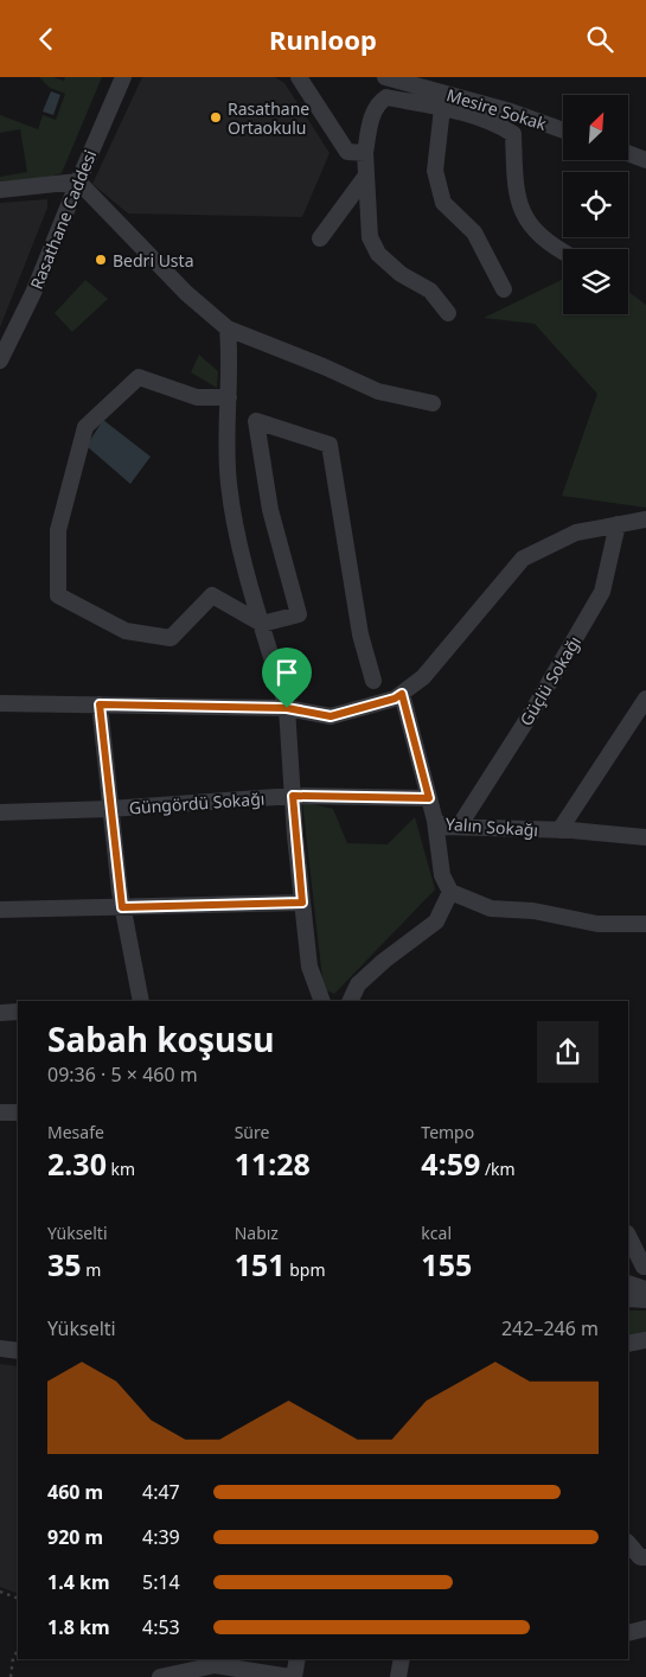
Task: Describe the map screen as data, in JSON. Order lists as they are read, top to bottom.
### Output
{
  "streets": {
    "street": [
      "Mesire Sokak",
      "Rasathane Caddesi",
      "Güçlü Sokağı",
      "Güngördü Sokağı",
      "Yalın Sokağı"
    ]
  },
  "crossings": [
    ["Güçlü Sokağı", "Yalın Sokağı"],
    ["Güngördü Sokağı", "Yalın Sokağı"]
  ],
  "places": ["Rasathane Ortaokulu", "Bedri Usta"],
  "north": "top right",
  "page": {
    "header": "Runloop",
    "heading": ["Sabah koşusu", "09:36 · 5 × 460 m"],
    "stats": [
      ["Mesafe", "2.30 km"],
      ["Süre", "11:28"],
      ["Tempo", "4:59 /km"],
      ["Yükselti", "35 m"],
      ["Nabız", "151 bpm"],
      ["kcal", "155"]
    ],
    "chart": ["Yükselti", "242–246 m"],
    "list": [
      {
        "name": "460 m",
        "note": "4:47"
      },
      {
        "name": "920 m",
        "note": "4:39"
      },
      {
        "name": "1.4 km",
        "note": "5:14"
      },
      {
        "name": "1.8 km",
        "note": "4:53"
      }
    ]
  }
}
